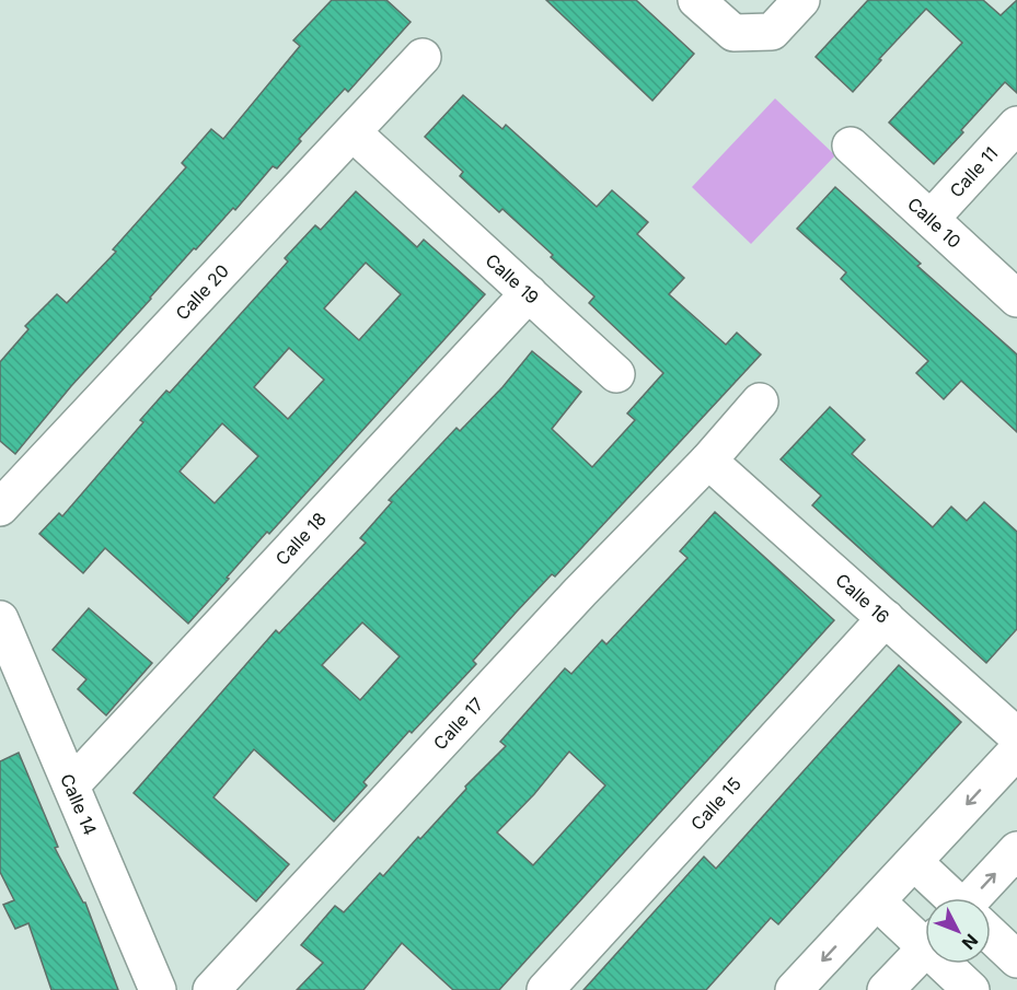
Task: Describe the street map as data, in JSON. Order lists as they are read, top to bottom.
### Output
{
  "streets": {
    "street": [
      "Calle 11",
      "Calle 10",
      "Calle 19",
      "Calle 20",
      "Calle 18",
      "Calle 16",
      "Calle 17",
      "Calle 15",
      "Calle 14"
    ]
  },
  "crossings": [
    ["Calle 11", "Calle 10"],
    ["Calle 19", "Calle 20"],
    ["Calle 19", "Calle 18"],
    ["Calle 18", "Calle 14"],
    ["Calle 16", "Calle 17"],
    ["Calle 16", "Calle 15"]
  ],
  "north": "bottom right"
}
